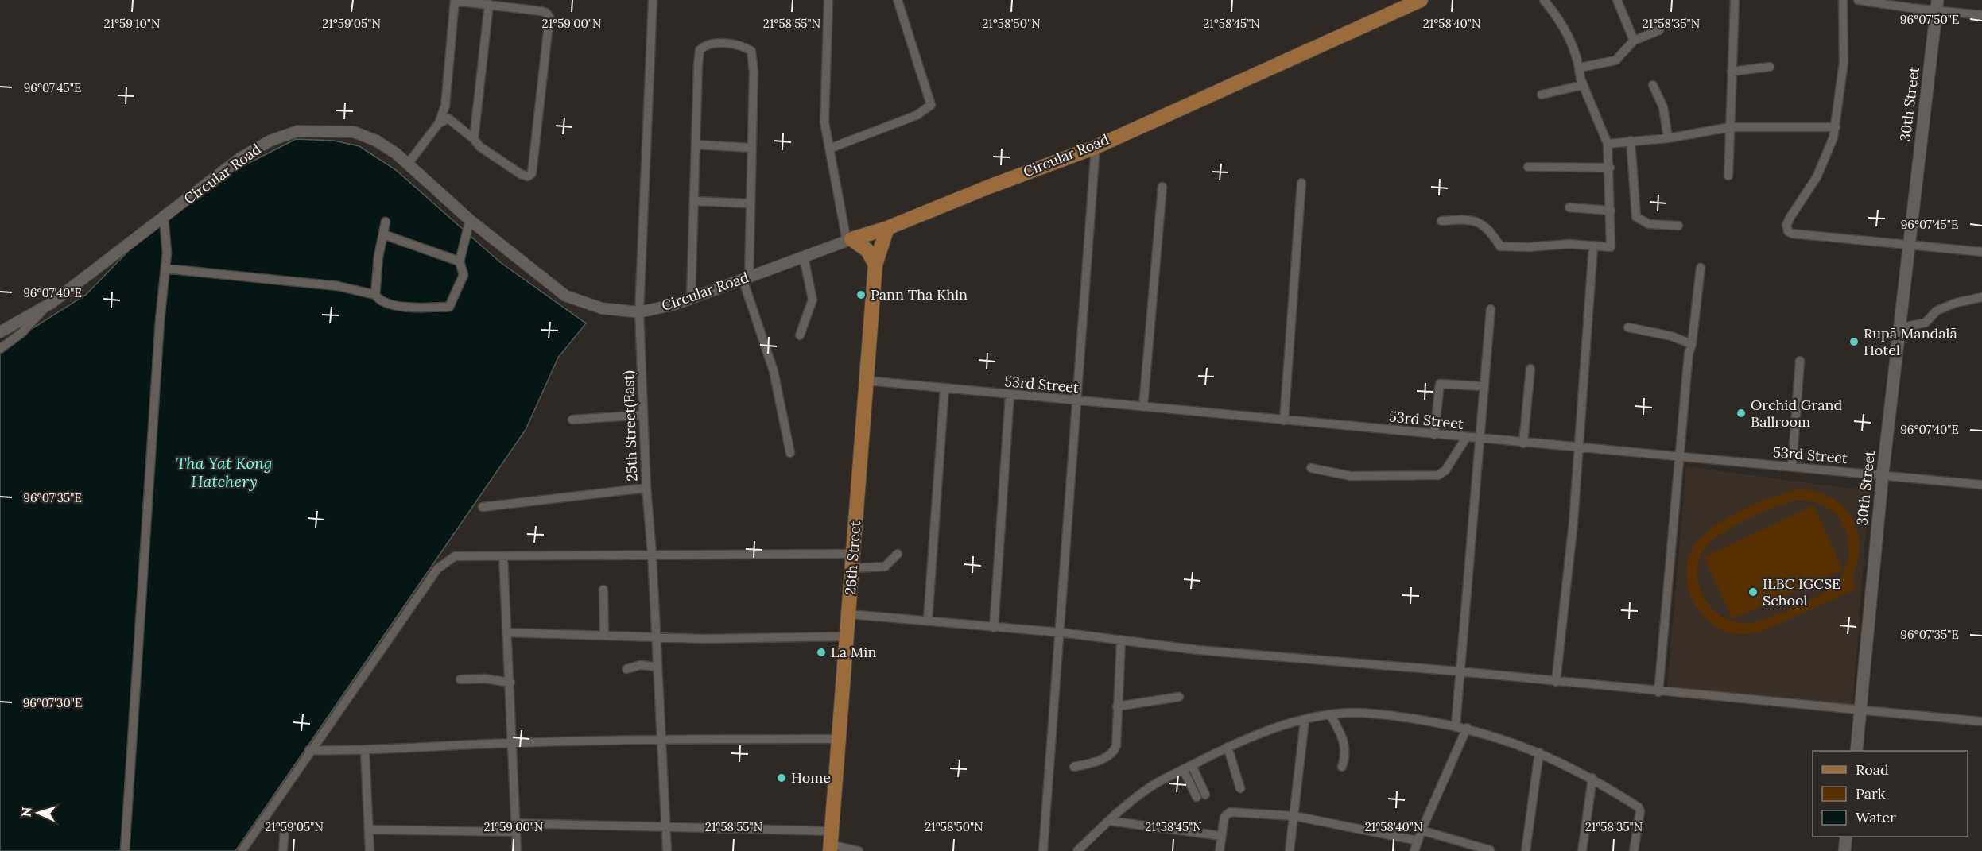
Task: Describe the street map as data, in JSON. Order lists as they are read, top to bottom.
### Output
{
  "streets": {
    "main road": ["30th Street", "Circular Road", "26th Street"],
    "street": ["53rd Street", "25th Street(East)"]
  },
  "crossings": [
    ["30th Street", "53rd Street"],
    ["Circular Road", "25th Street(East)"],
    ["Circular Road", "26th Street"],
    ["53rd Street", "26th Street"]
  ],
  "water": ["Tha Yat Kong Hatchery"],
  "places": [
    "Pann Tha Khin",
    "Rupā Mandalā Hotel",
    "Orchid Grand Ballroom",
    "ILBC IGCSE School",
    "La Min",
    "Home"
  ],
  "legend": ["Road", "Park", "Water"],
  "north": "left",
  "coordinates": [
    "96°07'50\"E",
    "21°59'10\"N",
    "21°59'05\"N",
    "21°59'00\"N",
    "21°58'55\"N",
    "21°58'50\"N",
    "21°58'45\"N",
    "21°58'40\"N",
    "21°58'35\"N",
    "96°07'45\"E",
    "96°07'40\"E",
    "96°07'35\"E",
    "96°07'30\"E"
  ]
}
